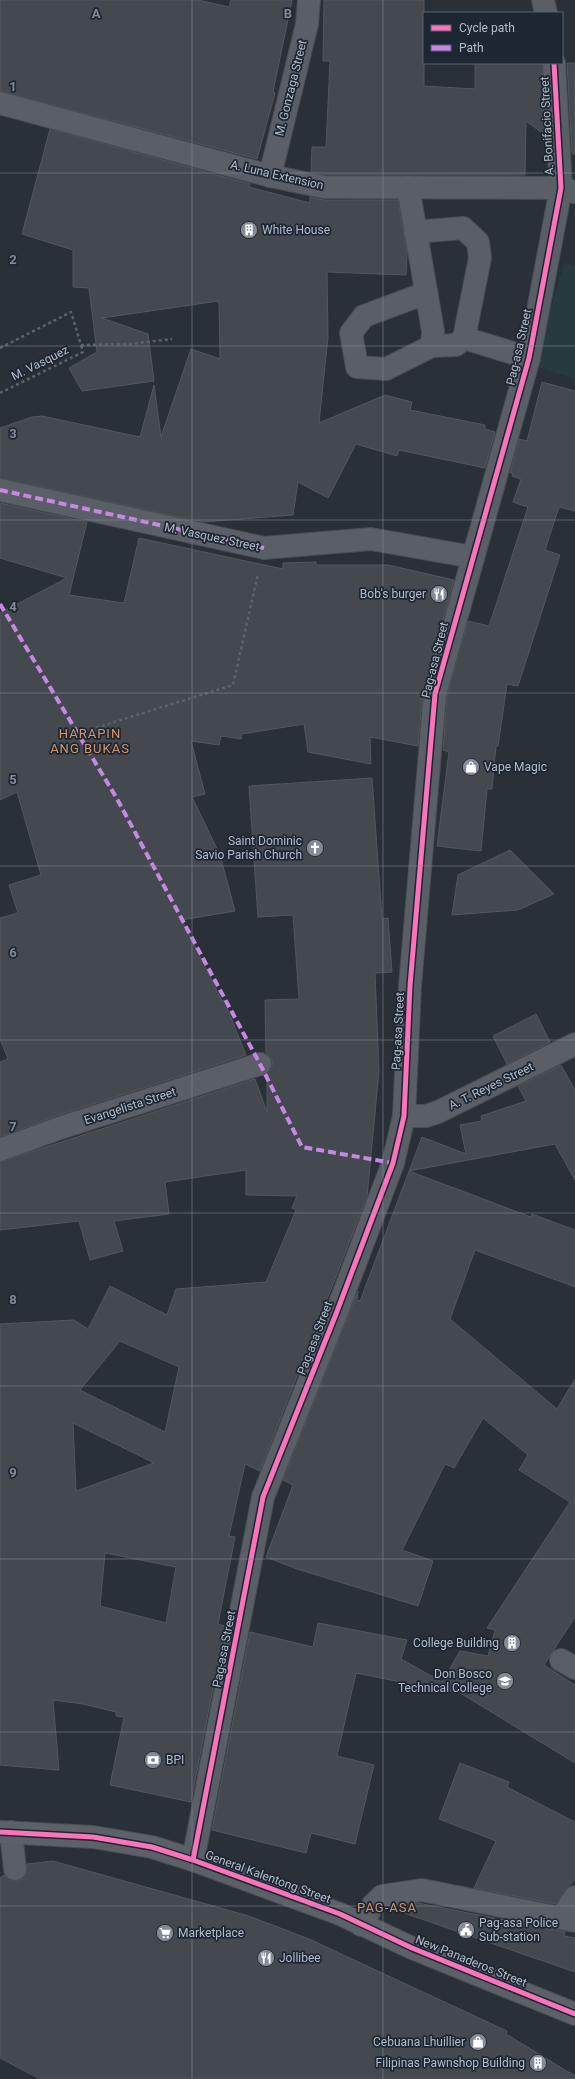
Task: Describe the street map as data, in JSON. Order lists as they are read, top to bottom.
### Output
{
  "streets": {
    "main road": ["General Kalentong Street", "New Panaderos Street"],
    "street": [
      "M. Gonzaga Street",
      "A. Bonifacio Street",
      "A. Luna Extension",
      "Pag-asa Street",
      "M. Vasquez Street",
      "A. T. Reyes Street",
      "Evangelista Street"
    ],
    "path": ["M. Vasquez"]
  },
  "crossings": [
    ["M. Gonzaga Street", "A. Luna Extension"],
    ["A. Bonifacio Street", "A. Luna Extension"],
    ["A. Bonifacio Street", "Pag-asa Street"],
    ["A. Luna Extension", "Pag-asa Street"],
    ["Pag-asa Street", "M. Vasquez Street"],
    ["Pag-asa Street", "A. T. Reyes Street"],
    ["Pag-asa Street", "General Kalentong Street"],
    ["General Kalentong Street", "New Panaderos Street"]
  ],
  "districts": ["HARAPIN ANG BUKAS", "PAG-ASA"],
  "places": {
    "building": ["White House", "College Building", "Filipinas Pawnshop Building"],
    "restaurant": ["Bob's burger", "Jollibee"],
    "shop": ["Vape Magic", "Cebuana Lhuillier"],
    "church": ["Saint Dominic Savio Parish Church"],
    "school or university": ["Don Bosco Technical College"],
    "bank": ["BPI"],
    "public building": ["Pag-asa Police Sub-station"],
    "supermarket": ["Marketplace"]
  },
  "legend": ["Cycle path", "Path"],
  "grid": {
    "columns": ["A", "B"],
    "rows": [
      "1",
      "2",
      "3",
      "4",
      "5",
      "6",
      "7",
      "8",
      "9"
    ]
  }
}
